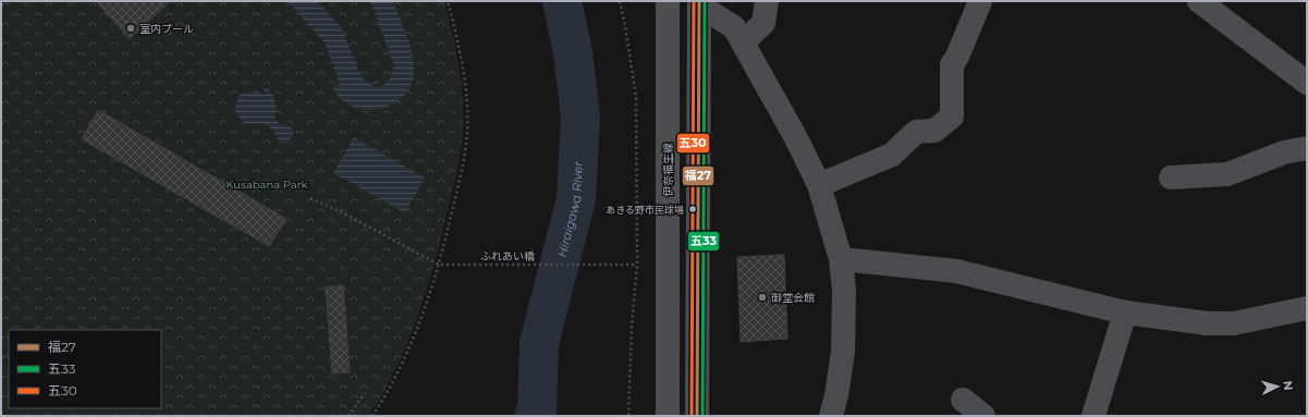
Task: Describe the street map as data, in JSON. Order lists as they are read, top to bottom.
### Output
{
  "streets": {
    "main road": ["伊奈福生線"],
    "path": ["ふれあい橋"]
  },
  "water": ["Hiraigawa River"],
  "parks": ["Kusabana Park"],
  "places": ["室内プール", "あきる野市民球場", "御堂会館"],
  "lines": ["transit line 福27", "transit line 五33", "transit line 五30"],
  "legend": ["福27", "五33", "五30"],
  "north": "right"
}
